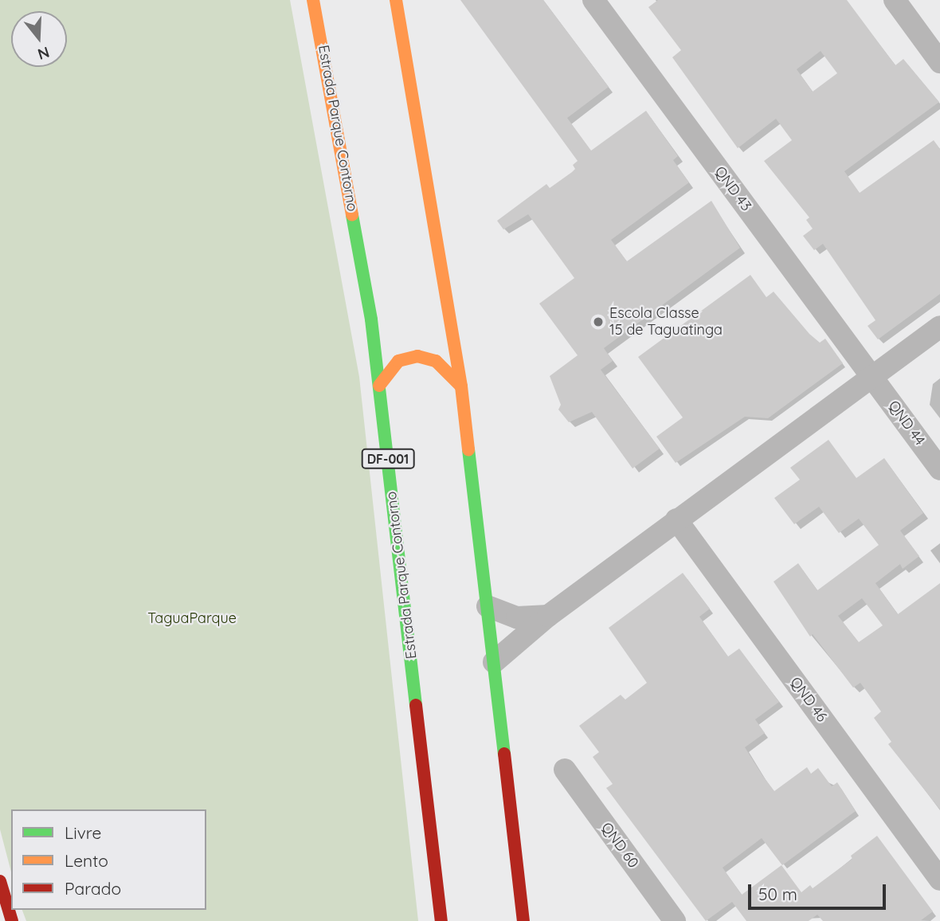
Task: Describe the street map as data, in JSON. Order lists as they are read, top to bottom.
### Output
{
  "streets": {
    "main road": ["Estrada Parque Contorno", "DF-001"],
    "street": [
      "QND 43",
      "QND 44",
      "QND 46",
      "QND 60"
    ]
  },
  "crossings": [
    ["QND 43", "QND 44"]
  ],
  "parks": ["TaguaParque"],
  "places": ["Escola Classe 15 de Taguatinga"],
  "legend": ["Livre", "Lento", "Parado"],
  "scale_bar": "50 m",
  "north": "bottom"
}
